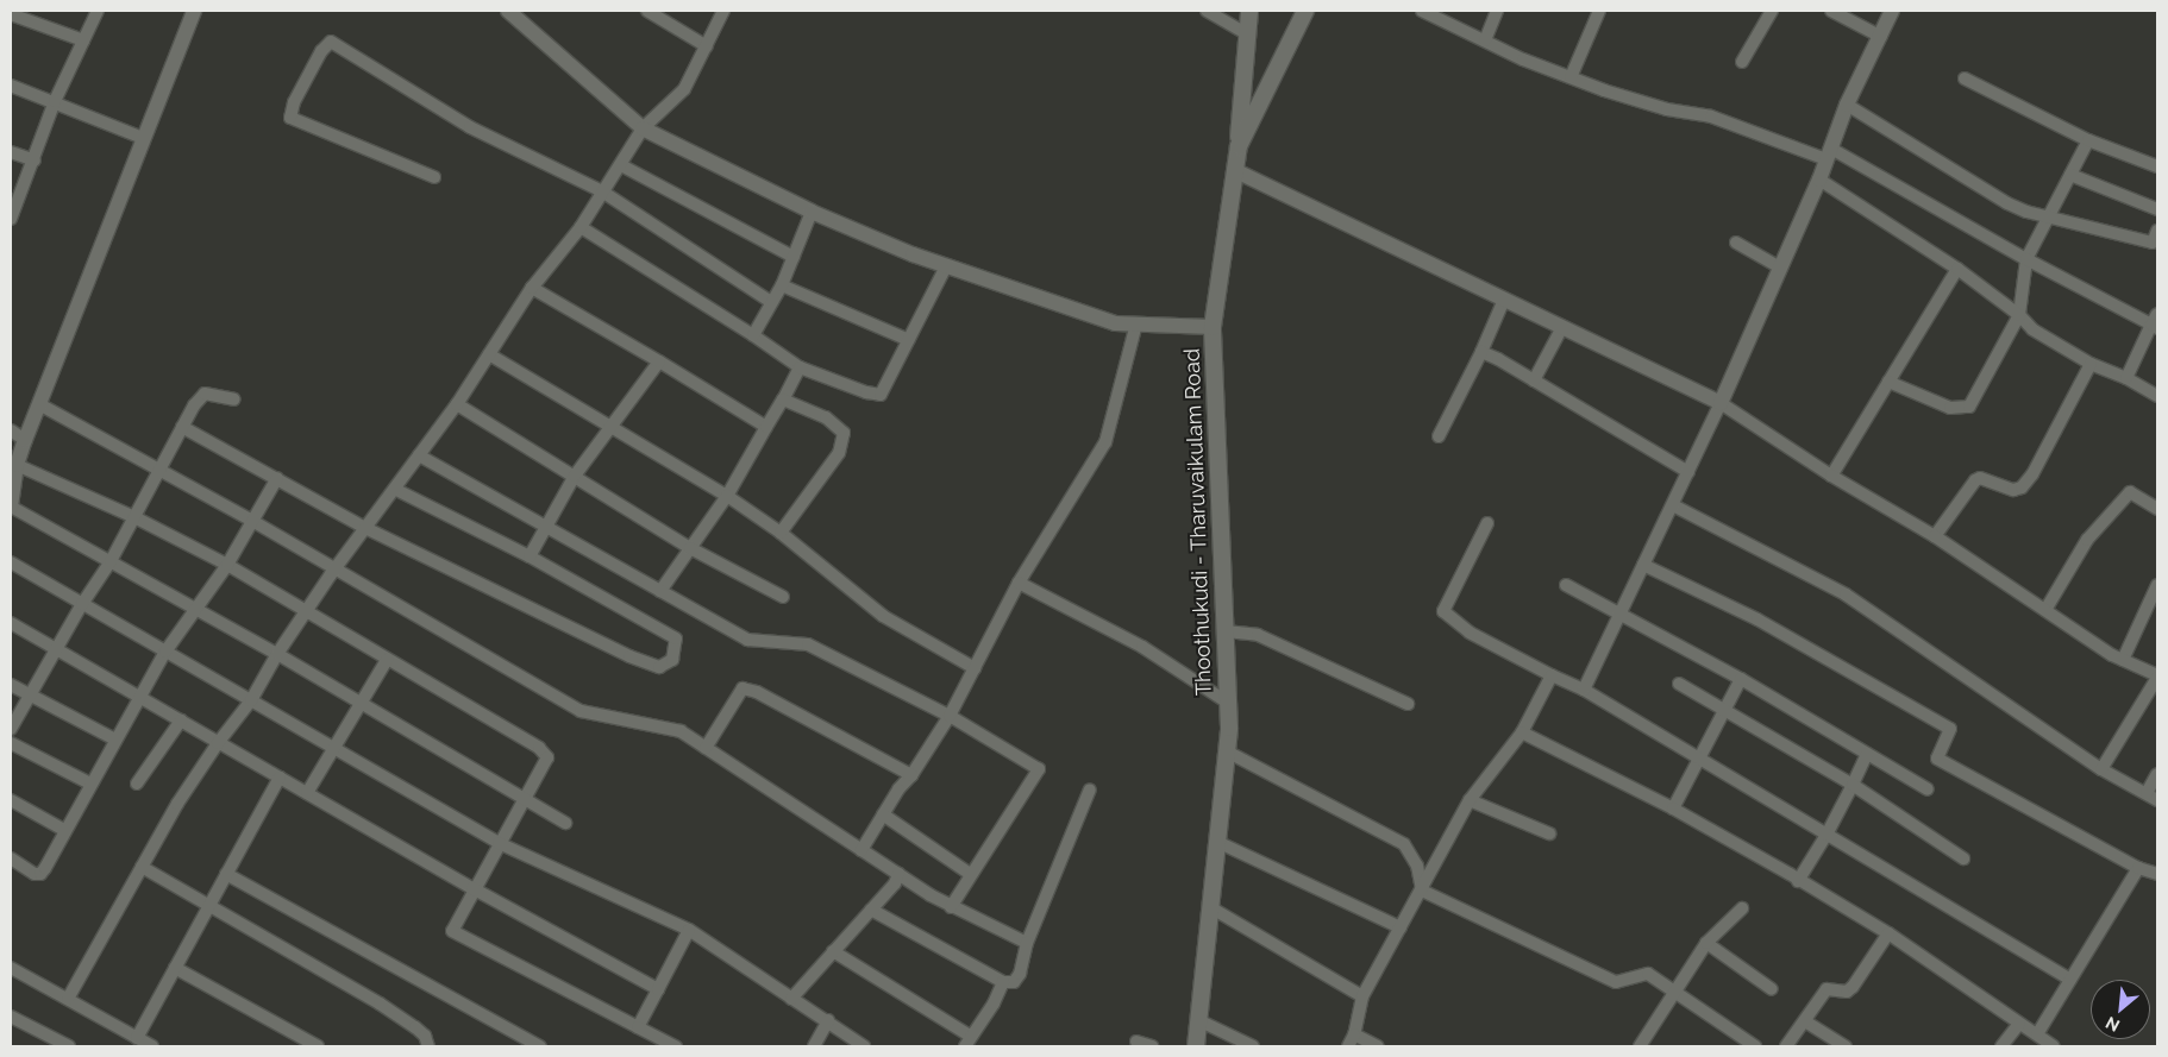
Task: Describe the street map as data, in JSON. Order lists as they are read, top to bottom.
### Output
{
  "streets": {
    "main road": ["Thoothukudi - Tharuvaikulam Road"]
  },
  "north": "bottom left"
}
